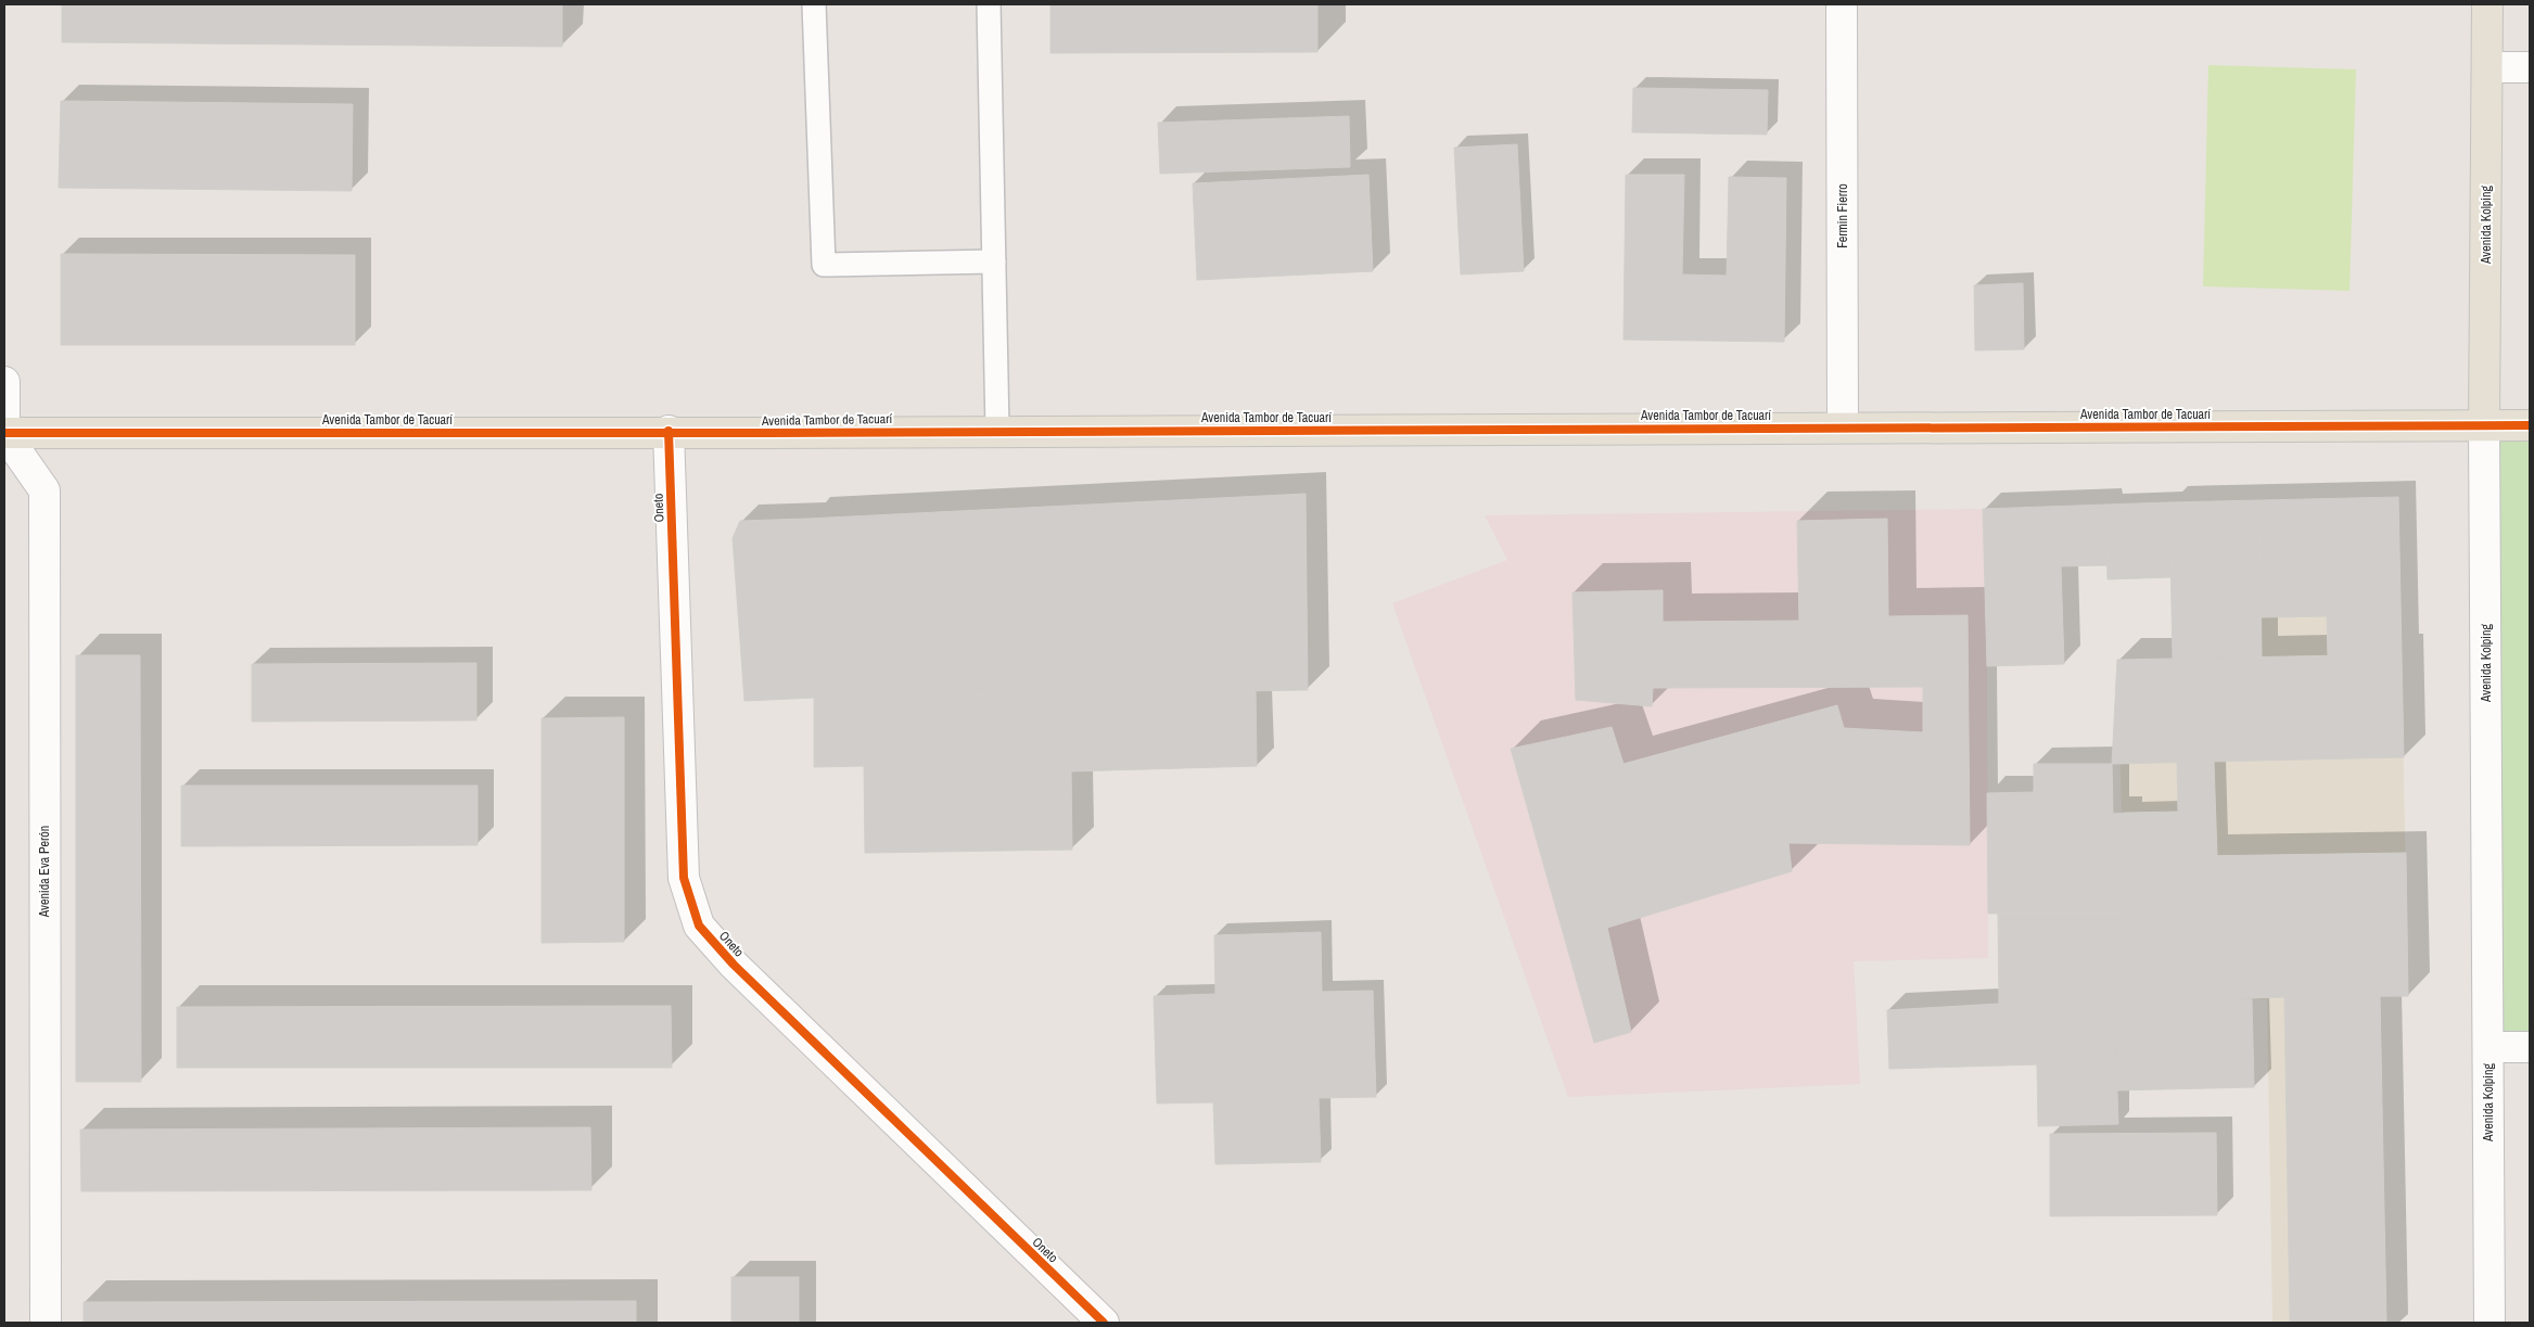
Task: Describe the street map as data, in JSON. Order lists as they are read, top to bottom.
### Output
{
  "streets": {
    "main road": [
      "Fermin Fierro",
      "Avenida Kolping",
      "Avenida Tambor de Tacuarí",
      "Oneto",
      "Avenida Eva Perón"
    ]
  },
  "crossings": [
    ["Fermin Fierro", "Avenida Tambor de Tacuarí"],
    ["Avenida Kolping", "Avenida Tambor de Tacuarí"],
    ["Avenida Tambor de Tacuarí", "Oneto"],
    ["Avenida Tambor de Tacuarí", "Avenida Eva Perón"]
  ]
}
